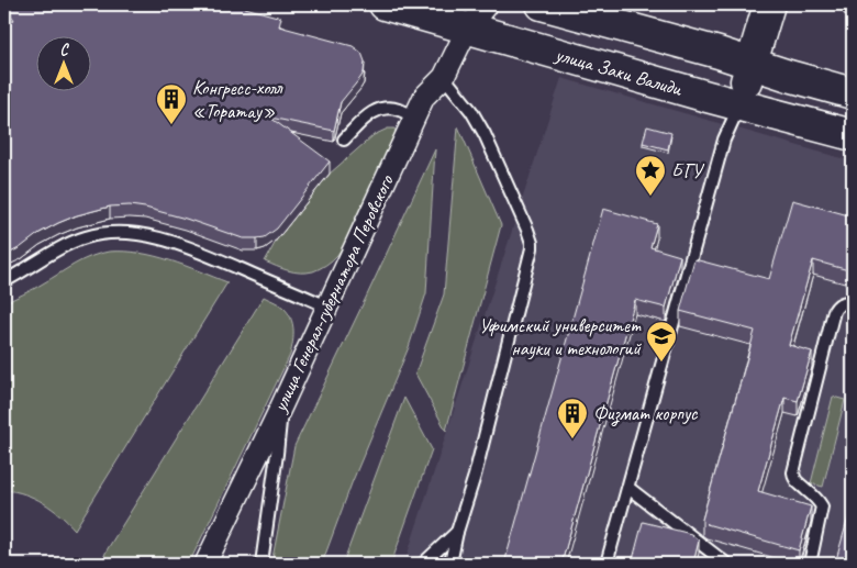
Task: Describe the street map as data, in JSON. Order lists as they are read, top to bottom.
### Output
{
  "streets": {
    "main road": ["улица Заки Валиди"],
    "street": ["улица Генерал-губернатора Перовского"]
  },
  "crossings": [
    ["улица Заки Валиди", "улица Генерал-губернатора Перовского"]
  ],
  "places": {
    "building": ["Конгресс-холл «Торатау»", "Физмат корпус"],
    "place": ["БГУ"],
    "school or university": ["Уфимский университет науки и технологий"]
  },
  "north": "top"
}
